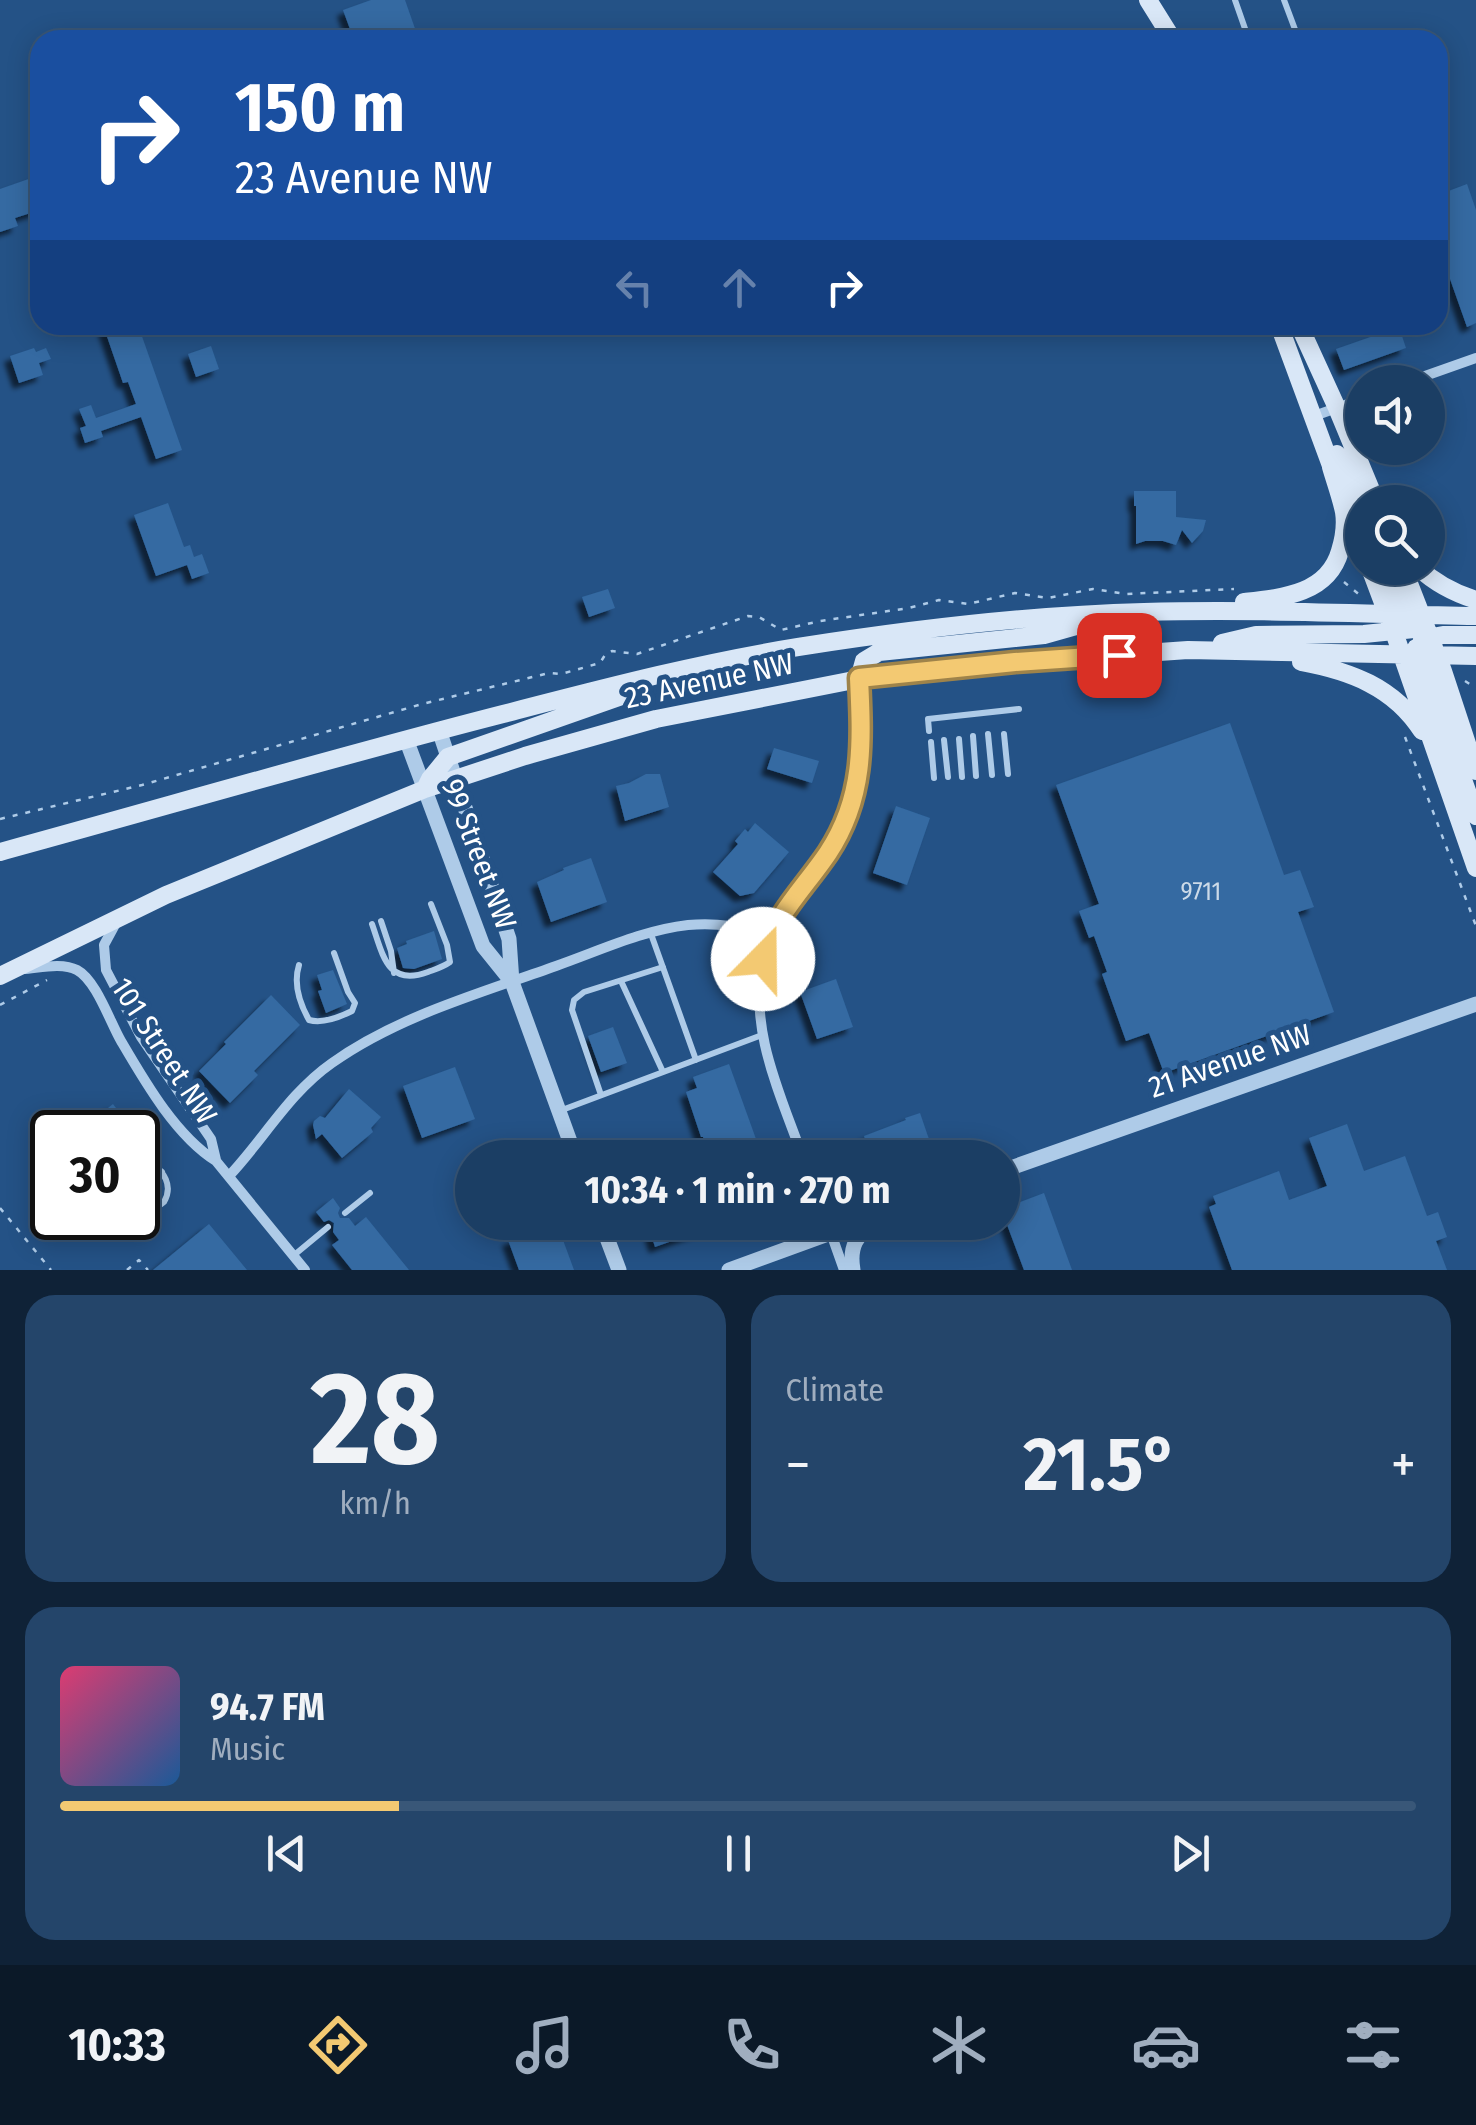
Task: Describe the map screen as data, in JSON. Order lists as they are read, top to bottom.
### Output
{
  "streets": {
    "main road": ["23 Avenue NW"],
    "street": ["99 Street NW", "101 Street NW", "21 Avenue NW"]
  },
  "crossings": [
    ["23 Avenue NW", "99 Street NW"],
    ["23 Avenue NW", "101 Street NW"]
  ],
  "house_numbers": ["9711"],
  "page": {
    "turn": ["150 m", "23 Avenue NW"],
    "limit": "30",
    "trip": "10:34 · 1 min · 270 m",
    "tile": [
      ["28", "km/h"],
      "Climate"
    ],
    "heat": ["−", "21.5°", "+"],
    "song": ["94.7 FM", "Music"],
    "tabs": "10:33"
  }
}
